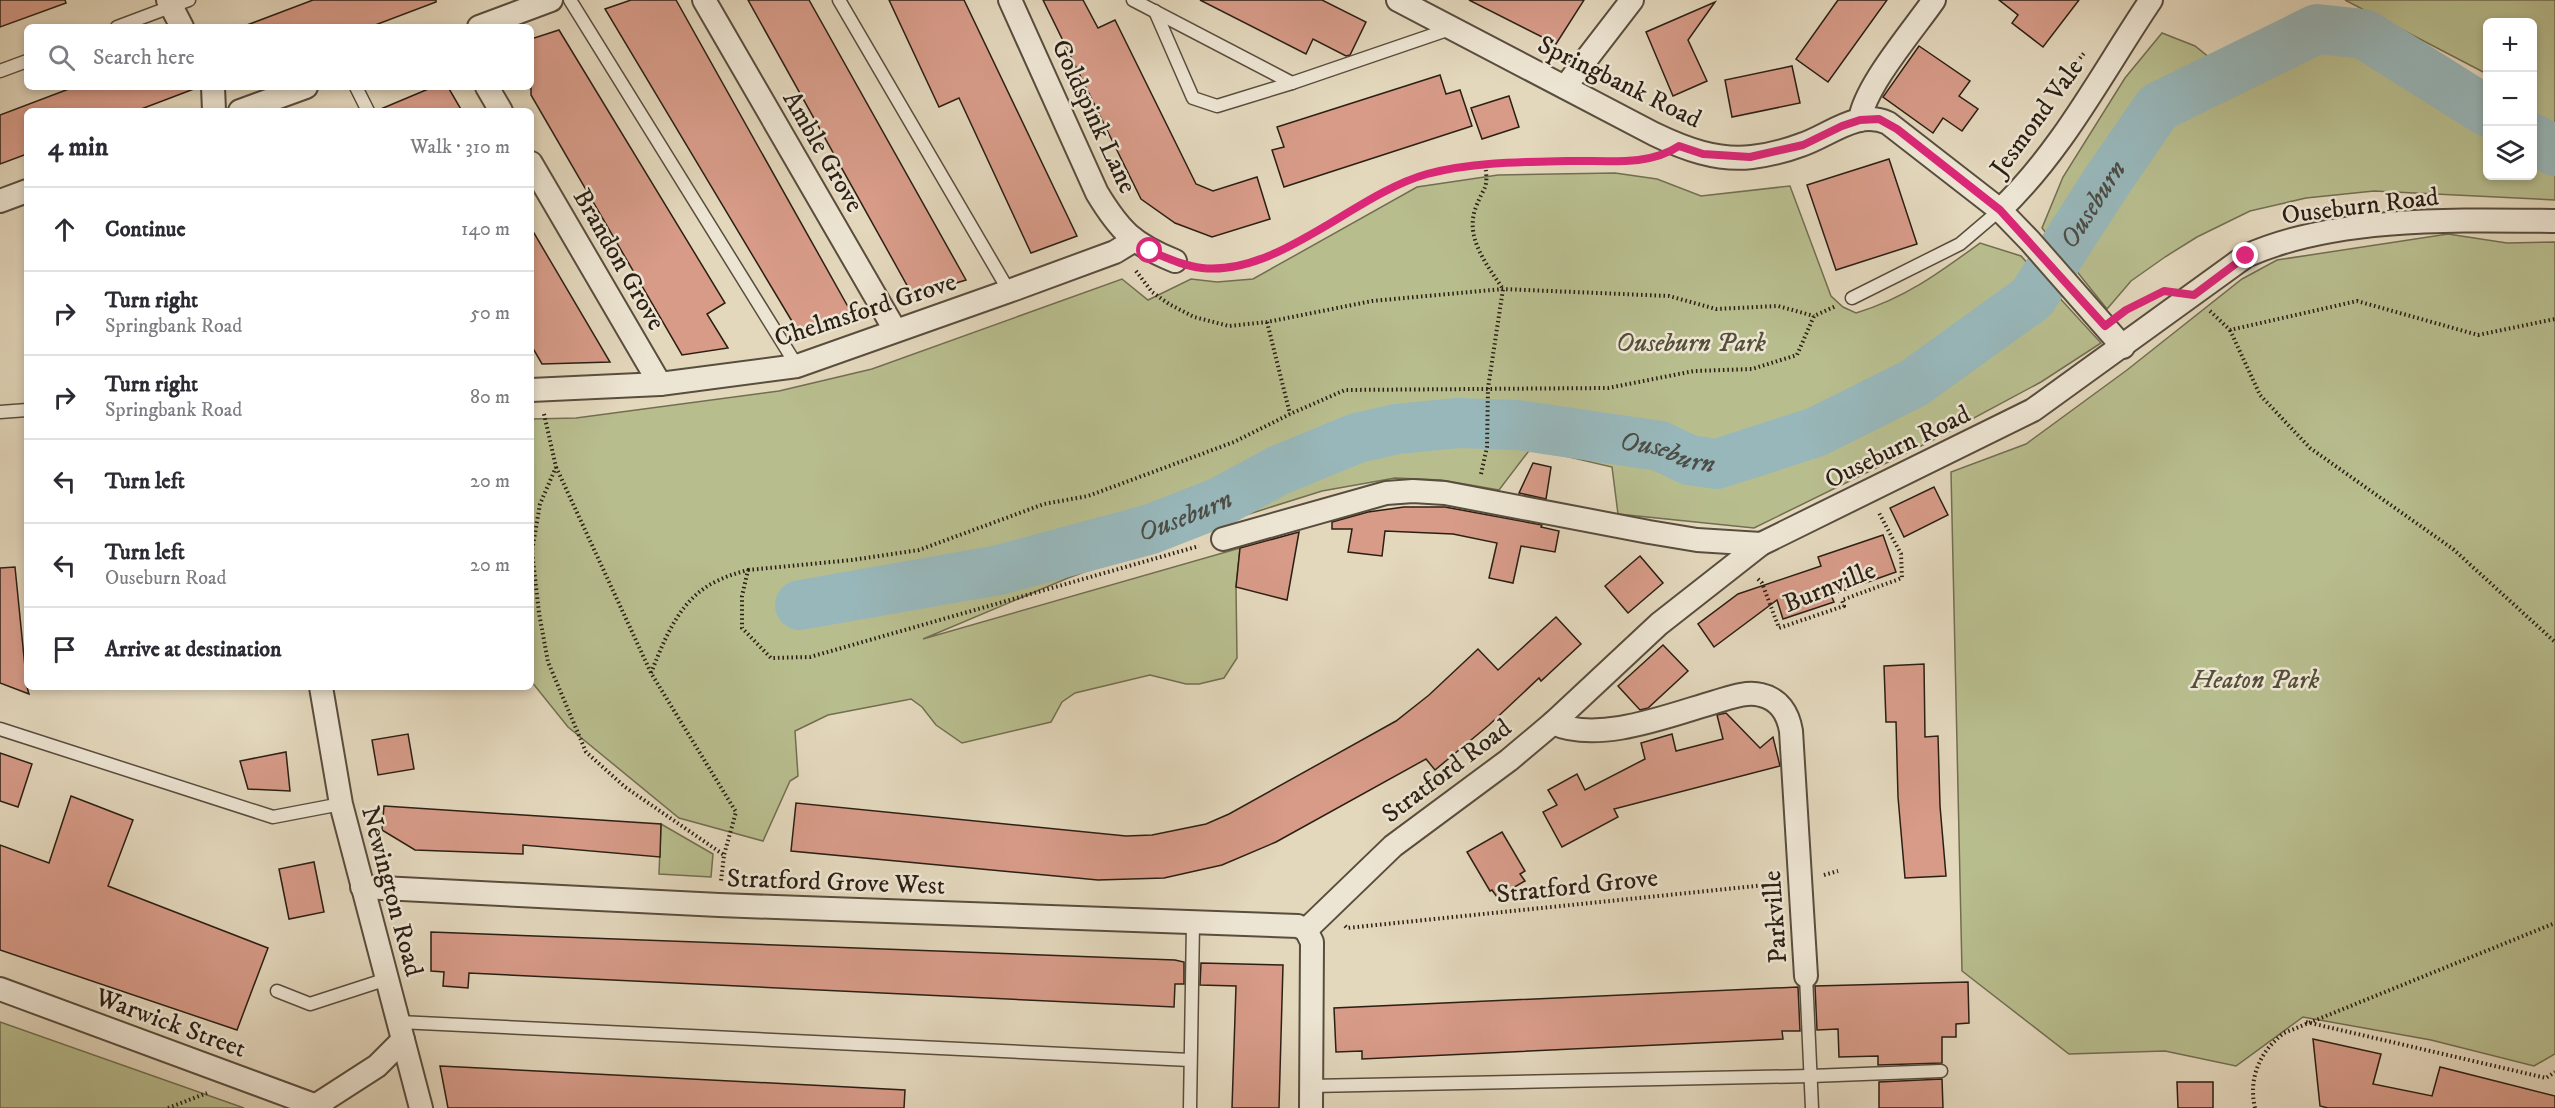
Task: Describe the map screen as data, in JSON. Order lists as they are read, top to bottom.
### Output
{
  "streets": {
    "street": [
      "Springbank Road",
      "Goldspink Lane",
      "Jesmond Vale",
      "Amble Grove",
      "Ouseburn Road",
      "Brandon Grove",
      "Chelmsford Grove",
      "Stratford Road",
      "Stratford Grove West",
      "Newington Road",
      "Parkville",
      "Warwick Street"
    ],
    "path": ["Burnville", "Stratford Grove"]
  },
  "crossings": [
    ["Springbank Road", "Jesmond Vale"],
    ["Springbank Road", "Ouseburn Road"],
    ["Goldspink Lane", "Chelmsford Grove"],
    ["Amble Grove", "Chelmsford Grove"],
    ["Ouseburn Road", "Stratford Road"],
    ["Brandon Grove", "Chelmsford Grove"],
    ["Burnville", "Stratford Road"],
    ["Stratford Road", "Stratford Grove West"],
    ["Stratford Road", "Stratford Grove"],
    ["Stratford Road", "Parkville"],
    ["Stratford Grove West", "Newington Road"],
    ["Stratford Grove", "Parkville"]
  ],
  "water": ["Ouseburn"],
  "parks": ["Ouseburn Park", "Heaton Park"],
  "page": {
    "map_buttons": ["+", "−"],
    "search": "Search here",
    "heading": ["4 min", "Walk · 310 m"],
    "list": [
      ["Continue", "140 m"],
      ["Turn right", "Springbank Road", "50 m"],
      ["Turn right", "Springbank Road", "80 m"],
      ["Turn left", "20 m"],
      ["Turn left", "Ouseburn Road", "20 m"],
      "Arrive at destination"
    ]
  }
}
